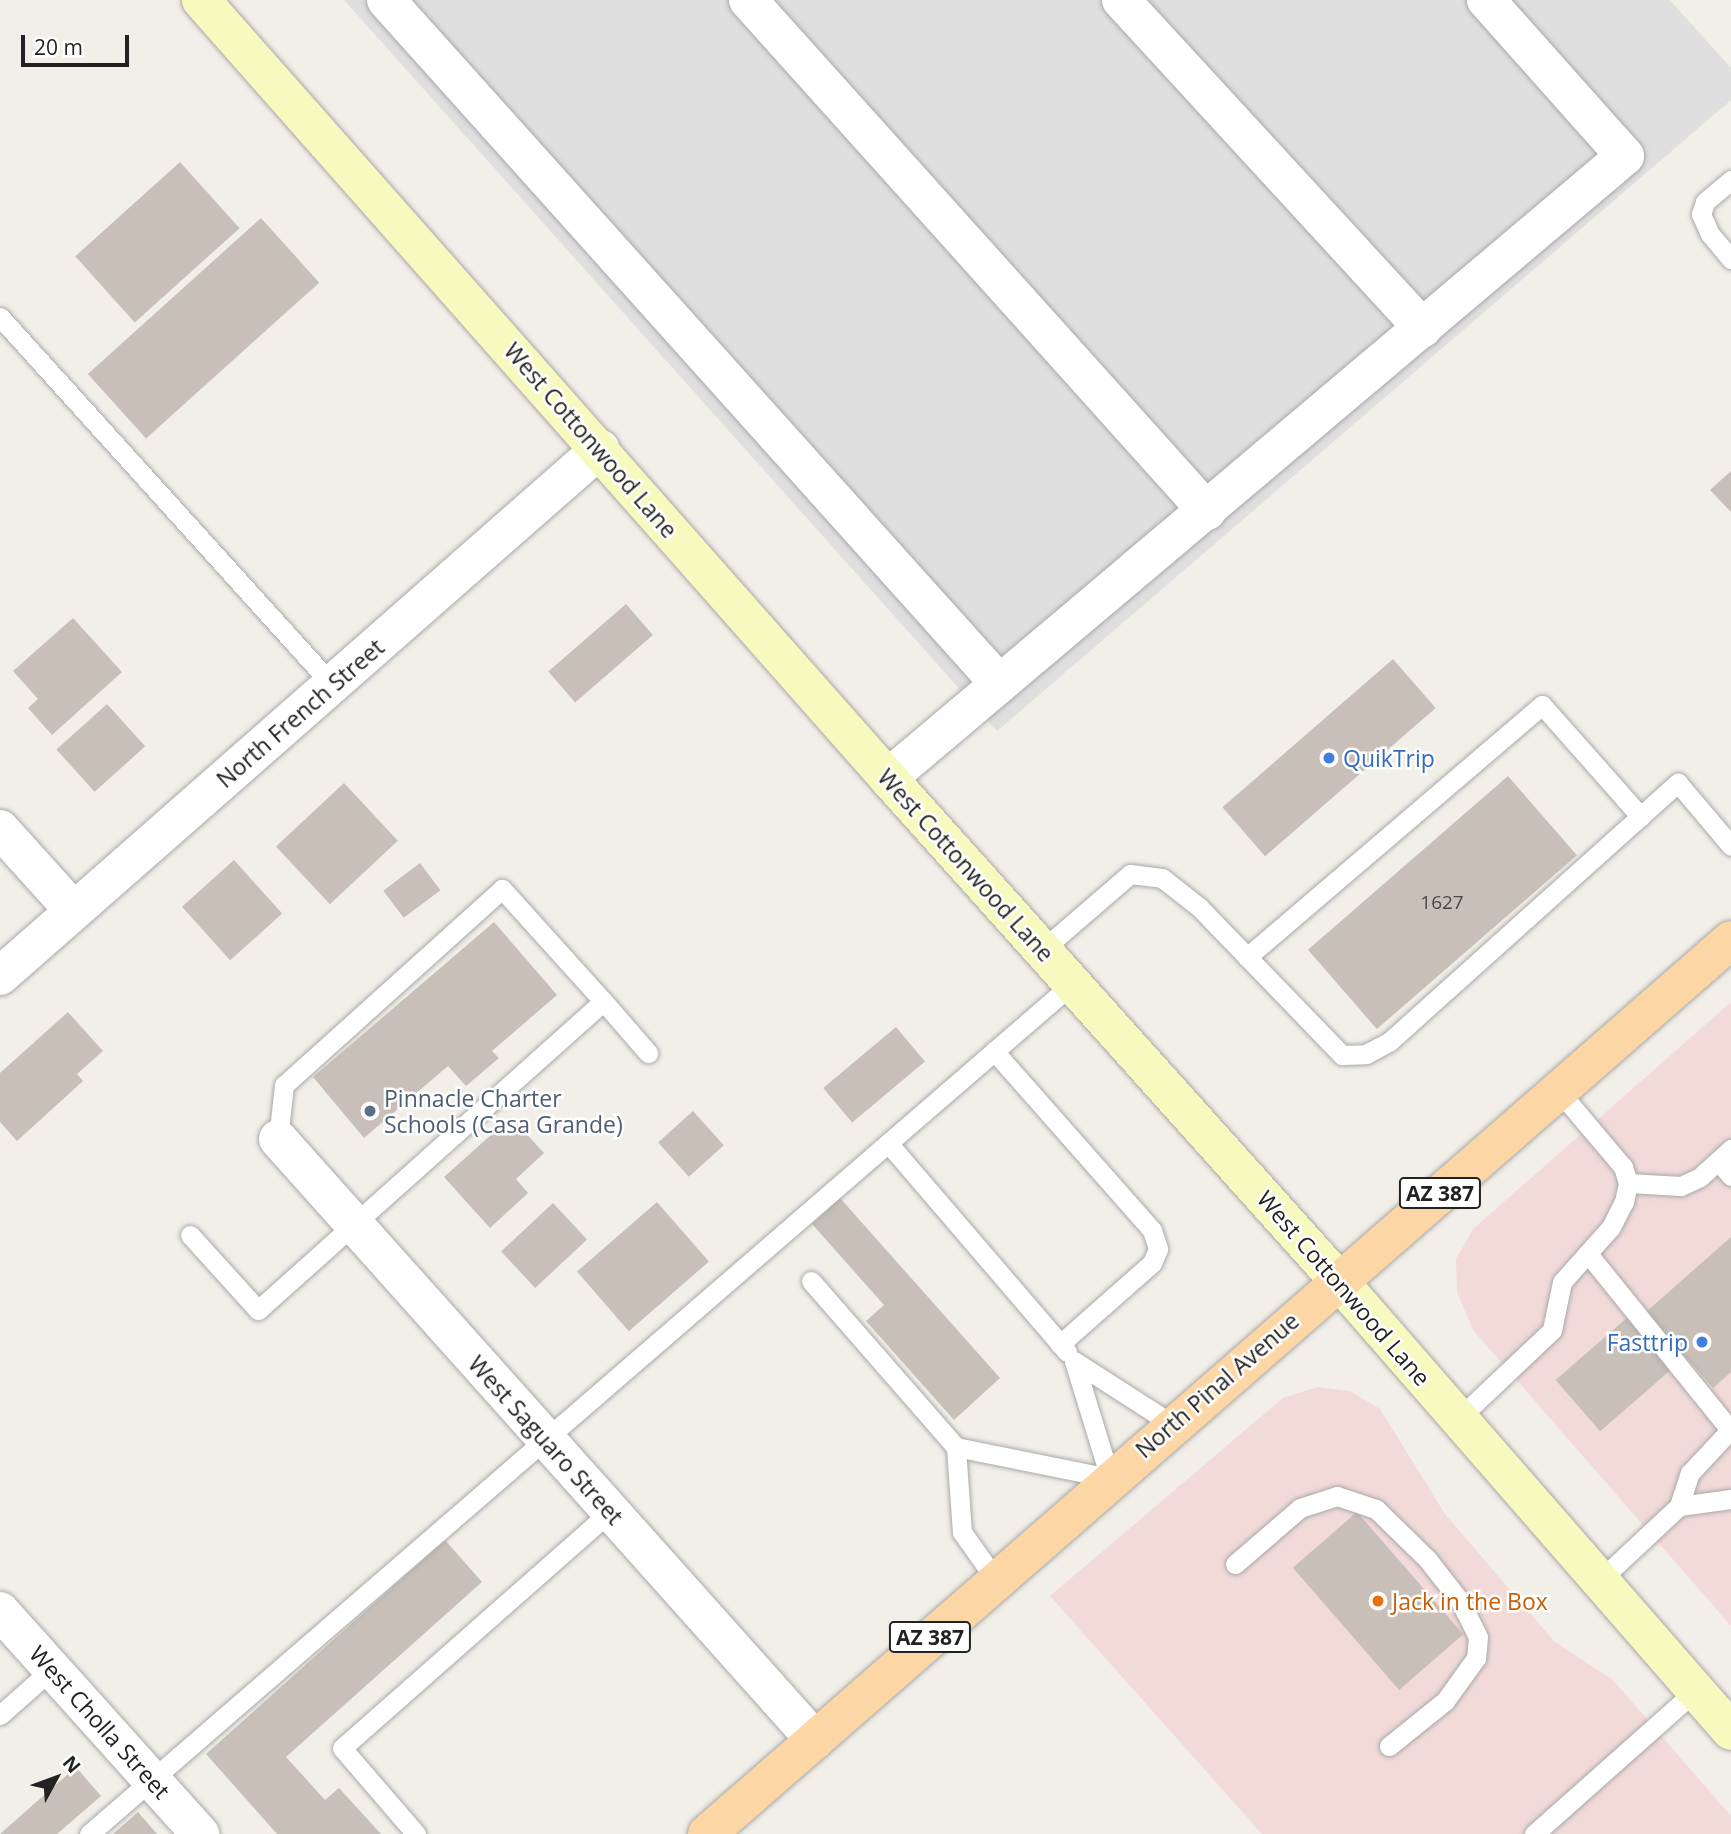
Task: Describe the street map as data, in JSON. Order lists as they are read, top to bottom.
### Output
{
  "streets": {
    "main road": ["West Cottonwood Lane", "AZ 387", "North Pinal Avenue"],
    "street": ["North French Street", "West Saguaro Street", "West Cholla Street"]
  },
  "crossings": [
    ["West Cottonwood Lane", "North French Street"],
    ["West Cottonwood Lane", "North Pinal Avenue"],
    ["North Pinal Avenue", "West Saguaro Street"]
  ],
  "places": [
    "QuikTrip",
    "Pinnacle Charter Schools (Casa Grande)",
    "Fasttrip",
    "Jack in the Box"
  ],
  "house_numbers": ["1627"],
  "scale_bar": "20 m",
  "north": "top right"
}
